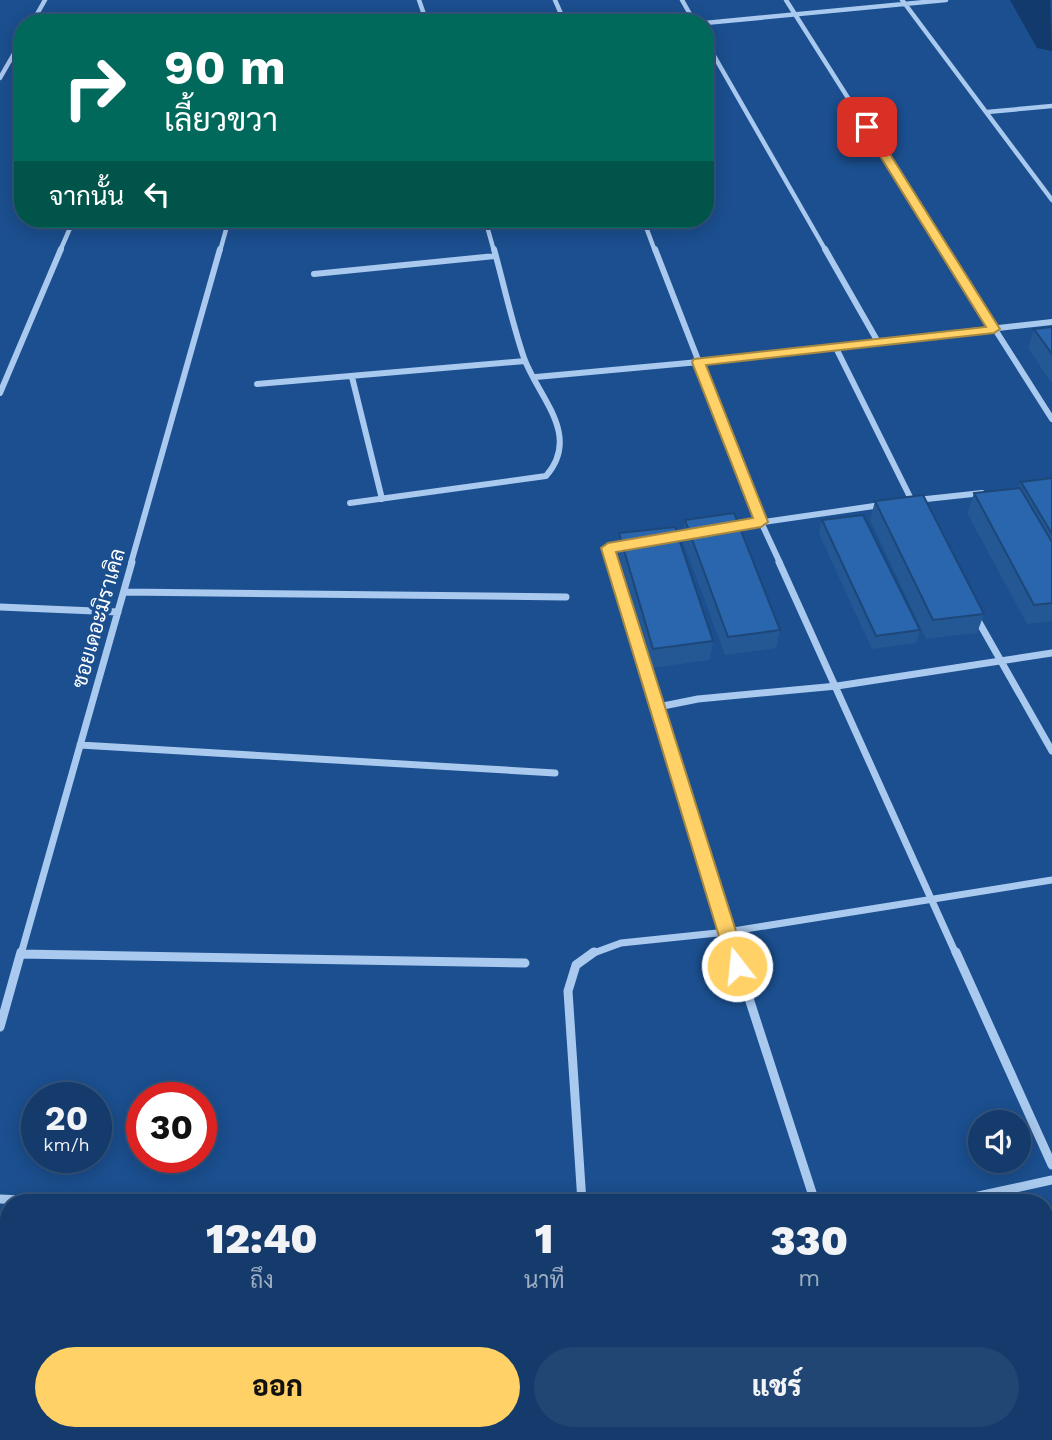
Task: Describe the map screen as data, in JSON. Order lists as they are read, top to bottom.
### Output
{
  "streets": {
    "street": ["ซอยเดอะมิราเคิล"]
  },
  "page": {
    "turn": ["90 m", "เลี้ยวขวา"],
    "then": "จากนั้น",
    "speed": "20 km/h",
    "limit": "30",
    "eta": [
      "12:40",
      "ถึง",
      "1",
      "นาที",
      "330",
      "m"
    ],
    "buttons": ["ออก", "แชร์"]
  }
}
